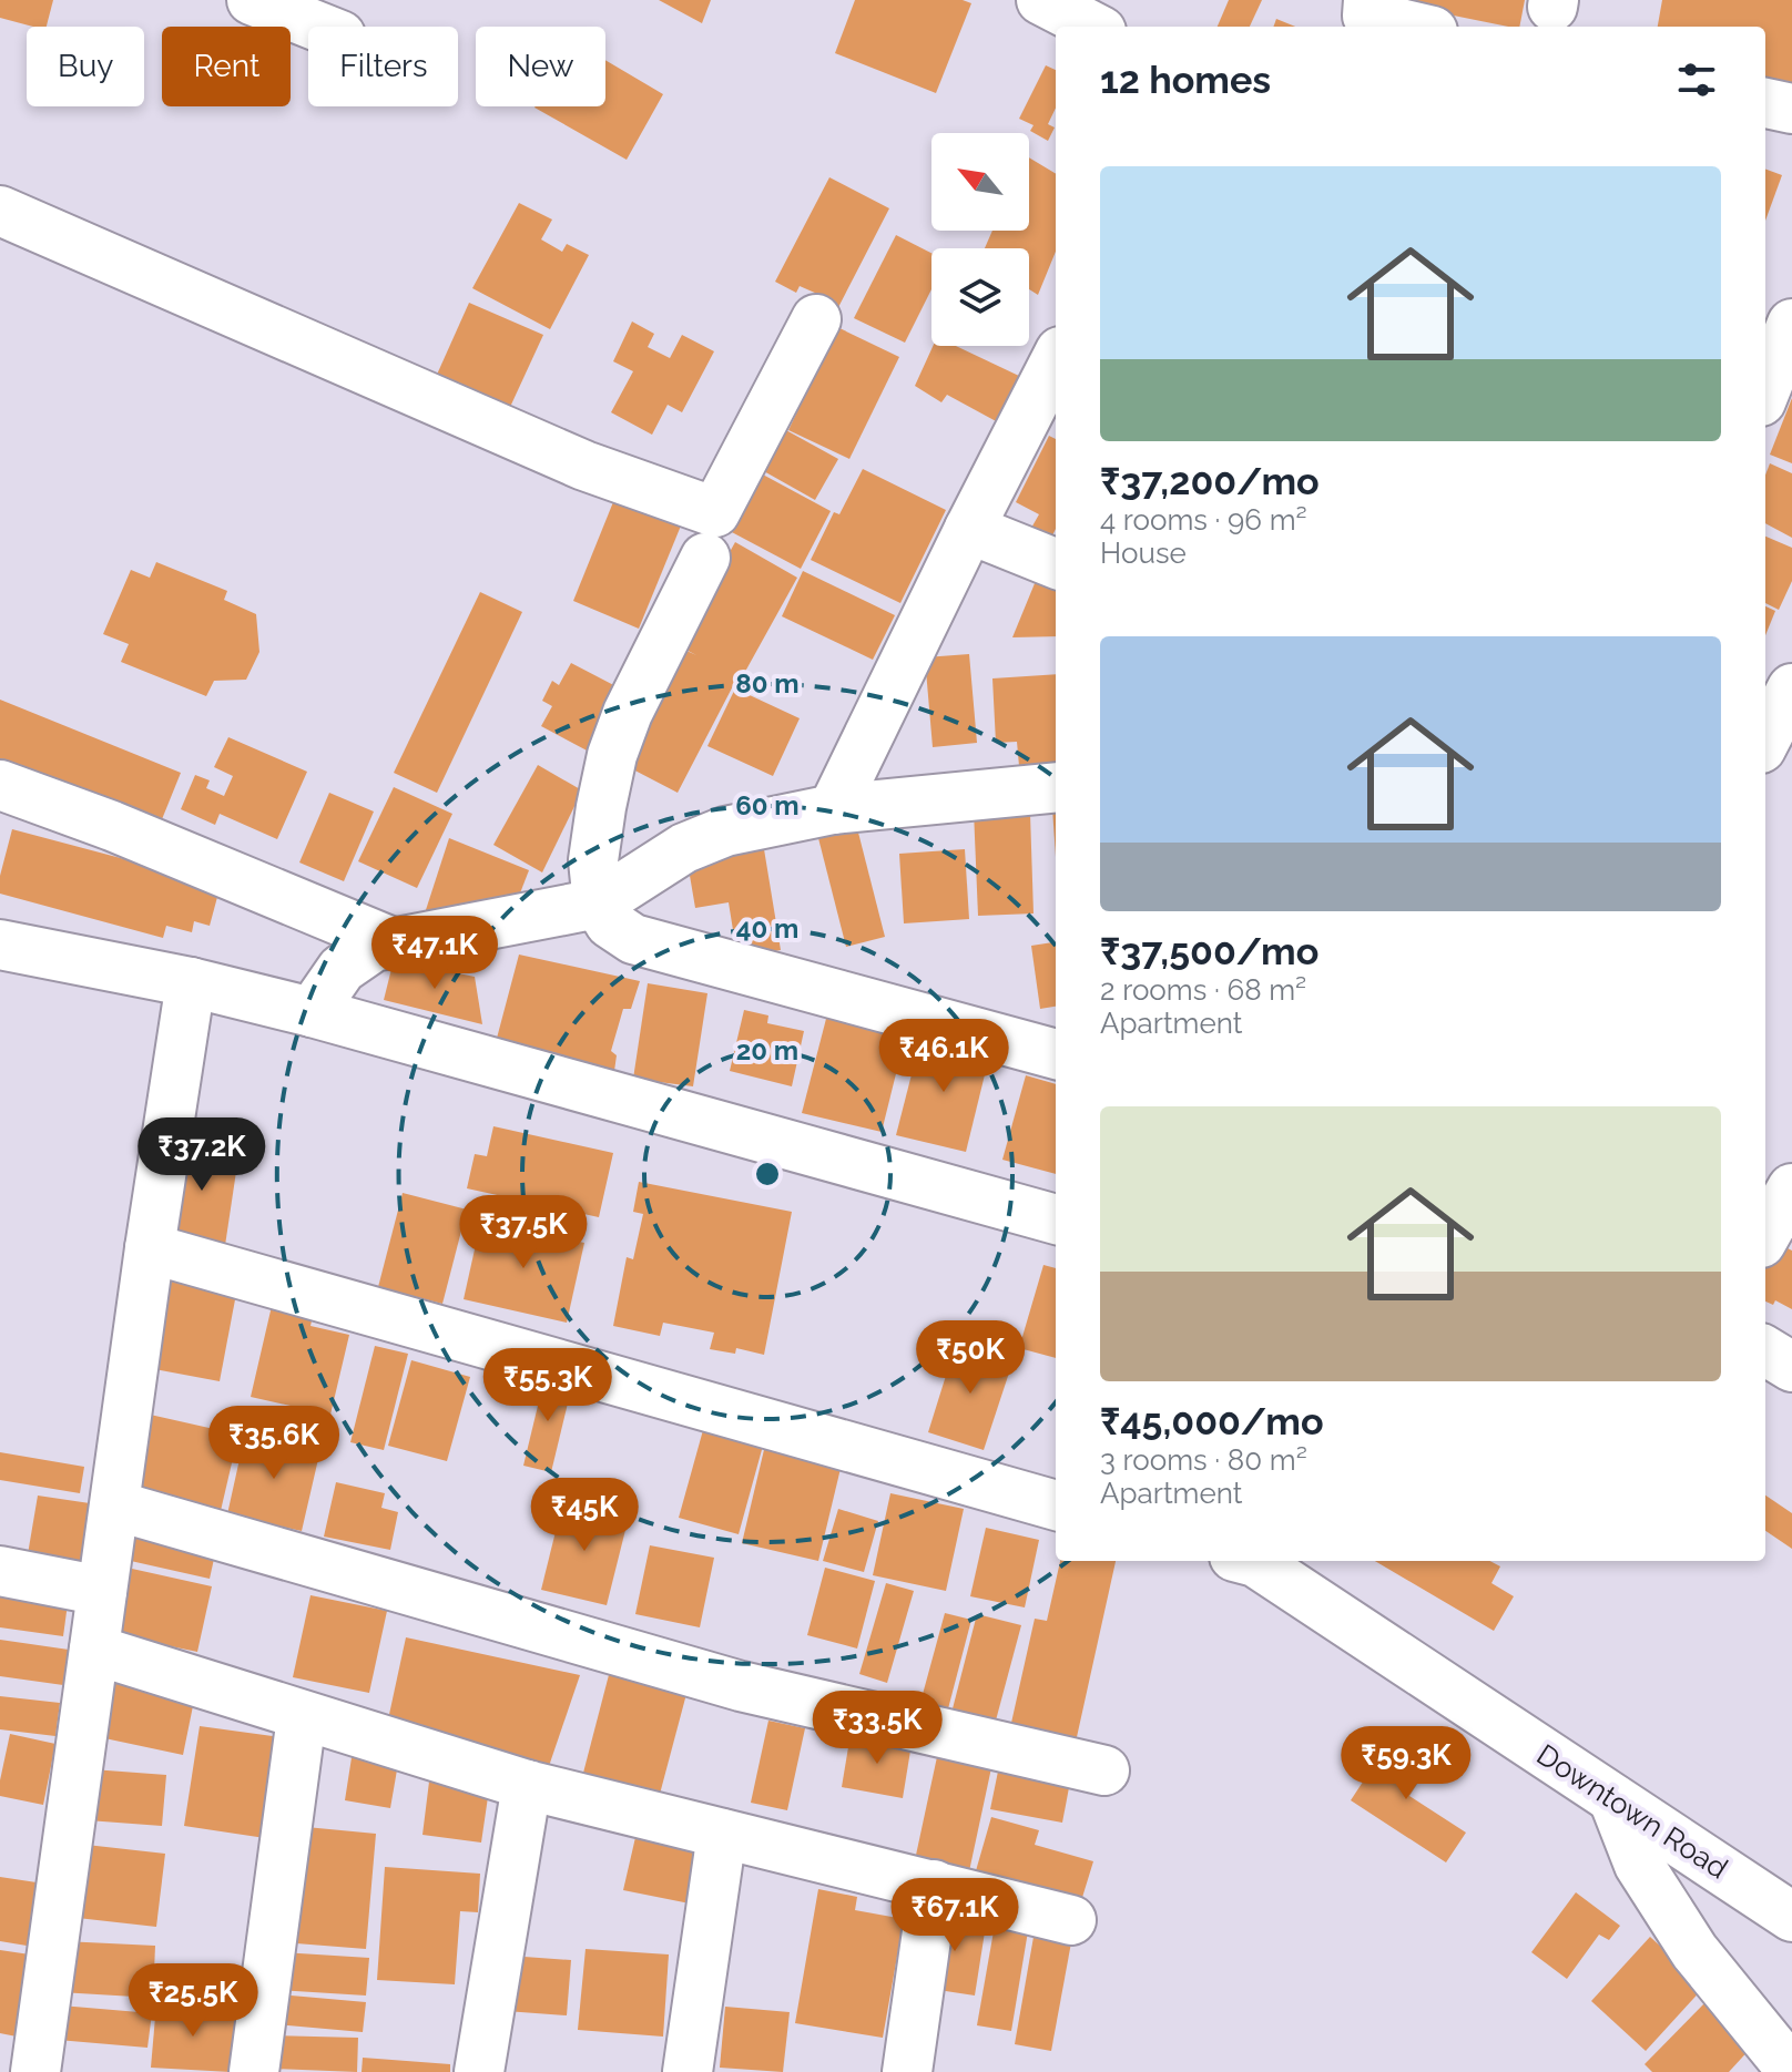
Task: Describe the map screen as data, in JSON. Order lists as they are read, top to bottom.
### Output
{
  "streets": {
    "street": ["Downtown Road"]
  },
  "north": "top left",
  "page": {
    "chip": [
      "Buy",
      "Rent",
      "Filters",
      "New"
    ],
    "heading": "12 homes",
    "list": [
      {
        "name": "₹37,200/mo",
        "note": "4 rooms · 96 m² · House"
      },
      {
        "name": "₹37,500/mo",
        "note": "2 rooms · 68 m² · Apartment"
      },
      {
        "name": "₹45,000/mo",
        "note": "3 rooms · 80 m² · Apartment"
      }
    ],
    "price": [
      "₹47.1K",
      "₹46.1K",
      "₹37.2K",
      "₹37.5K",
      "₹50K",
      "₹55.3K",
      "₹35.6K",
      "₹45K",
      "₹33.5K",
      "₹59.3K",
      "₹67.1K",
      "₹25.5K"
    ]
  },
  "rings": [
    "80 m",
    "60 m",
    "40 m",
    "20 m"
  ]
}
